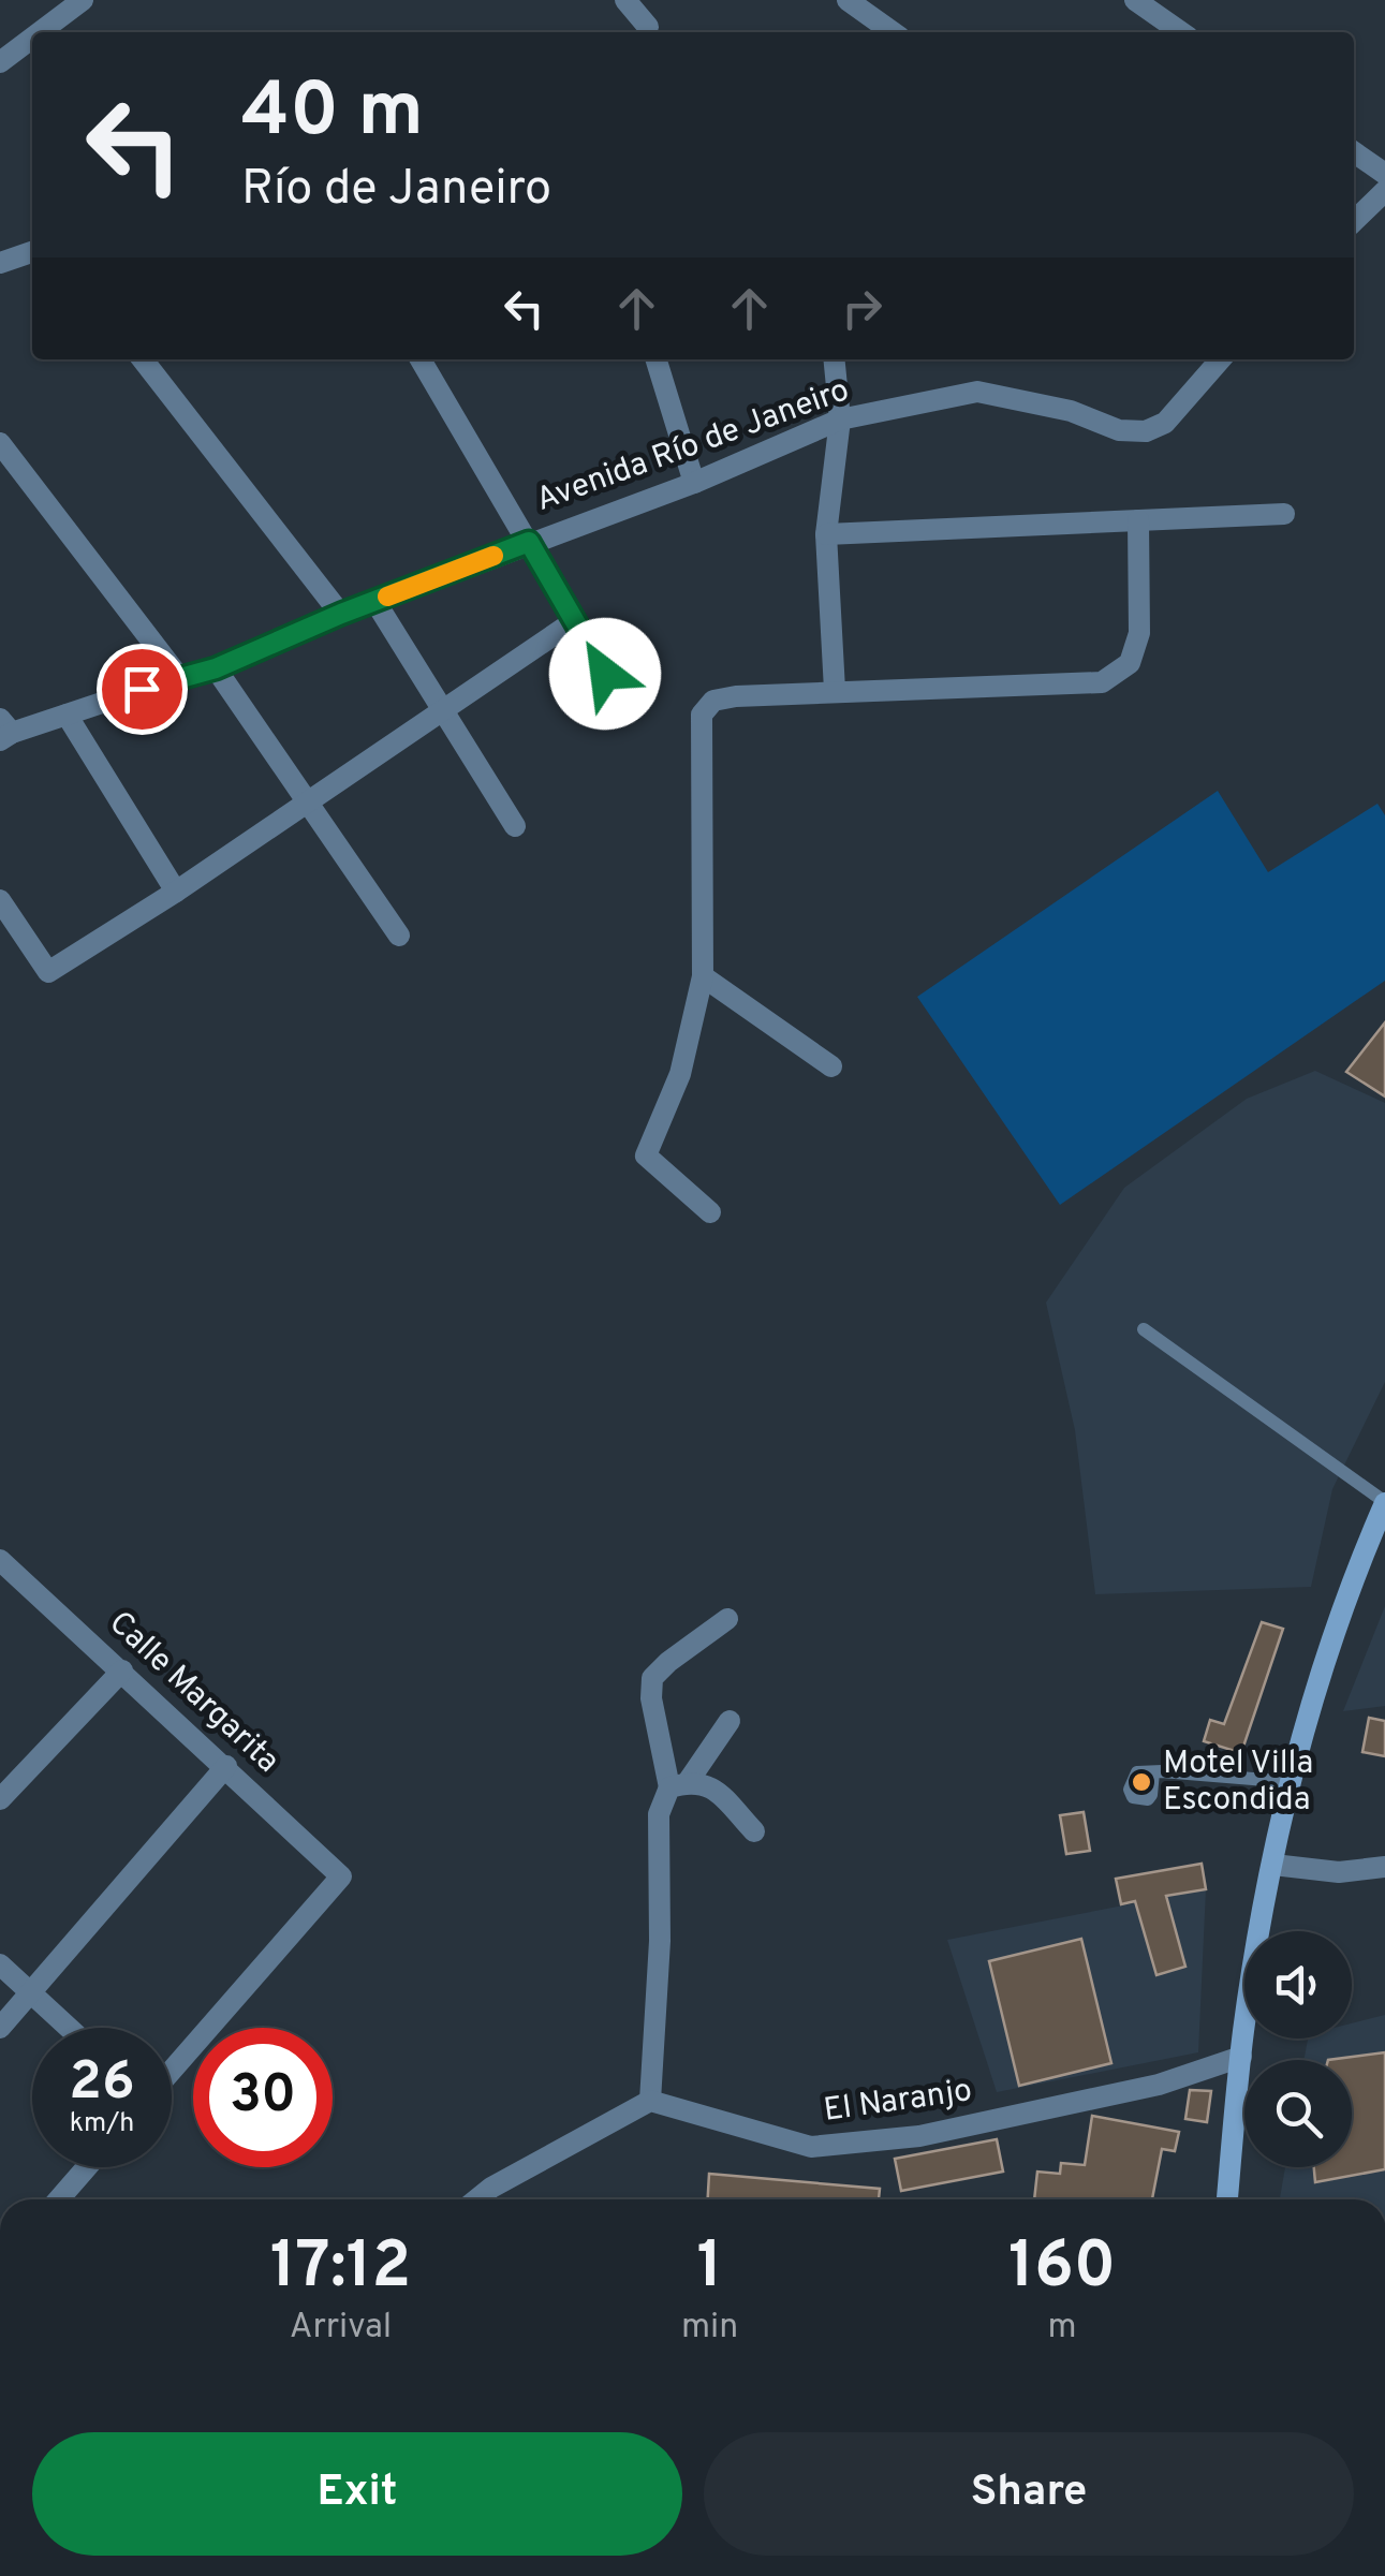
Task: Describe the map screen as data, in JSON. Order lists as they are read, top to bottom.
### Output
{
  "streets": {
    "street": ["Avenida Río de Janeiro", "Calle Margarita", "El Naranjo"]
  },
  "places": ["Motel Villa Escondida"],
  "page": {
    "turn": ["40 m", "Río de Janeiro"],
    "speed": "26 km/h",
    "limit": "30",
    "eta": [
      "17:12",
      "Arrival",
      "1",
      "min",
      "160",
      "m"
    ],
    "buttons": ["Exit", "Share"]
  }
}
